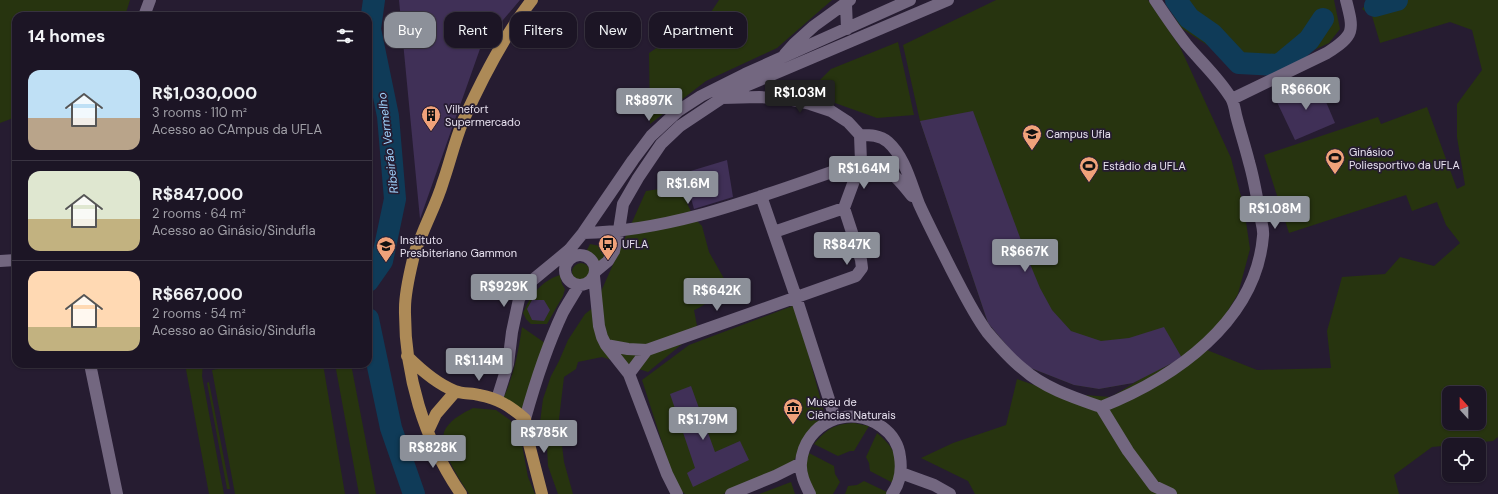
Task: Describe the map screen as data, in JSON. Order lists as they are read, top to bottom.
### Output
{
  "water": ["Ribeirão Vermelho"],
  "places": {
    "building": ["Vilhefort Supermercado"],
    "school or university": ["Campus Ufla", "Instituto Presbiteriano Gammon"],
    "sports": ["Ginásioo Poliesportivo da UFLA", "Estádio da UFLA"],
    "bus stop": ["UFLA"],
    "museum": ["Museu de Ciências Naturais"]
  },
  "north": "top",
  "page": {
    "chip": [
      "Buy",
      "Rent",
      "Filters",
      "New",
      "Apartment"
    ],
    "heading": "14 homes",
    "list": [
      {
        "name": "R$1,030,000",
        "note": "3 rooms · 110 m² · Acesso ao CAmpus da UFLA"
      },
      {
        "name": "R$847,000",
        "note": "2 rooms · 64 m² · Acesso ao Ginásio/Sindufla"
      },
      {
        "name": "R$667,000",
        "note": "2 rooms · 54 m² · Acesso ao Ginásio/Sindufla"
      }
    ],
    "price": [
      "R$660K",
      "R$1.03M",
      "R$897K",
      "R$1.64M",
      "R$1.6M",
      "R$1.08M",
      "R$847K",
      "R$667K",
      "R$929K",
      "R$642K",
      "R$1.14M",
      "R$1.79M",
      "R$785K",
      "R$828K"
    ]
  }
}
